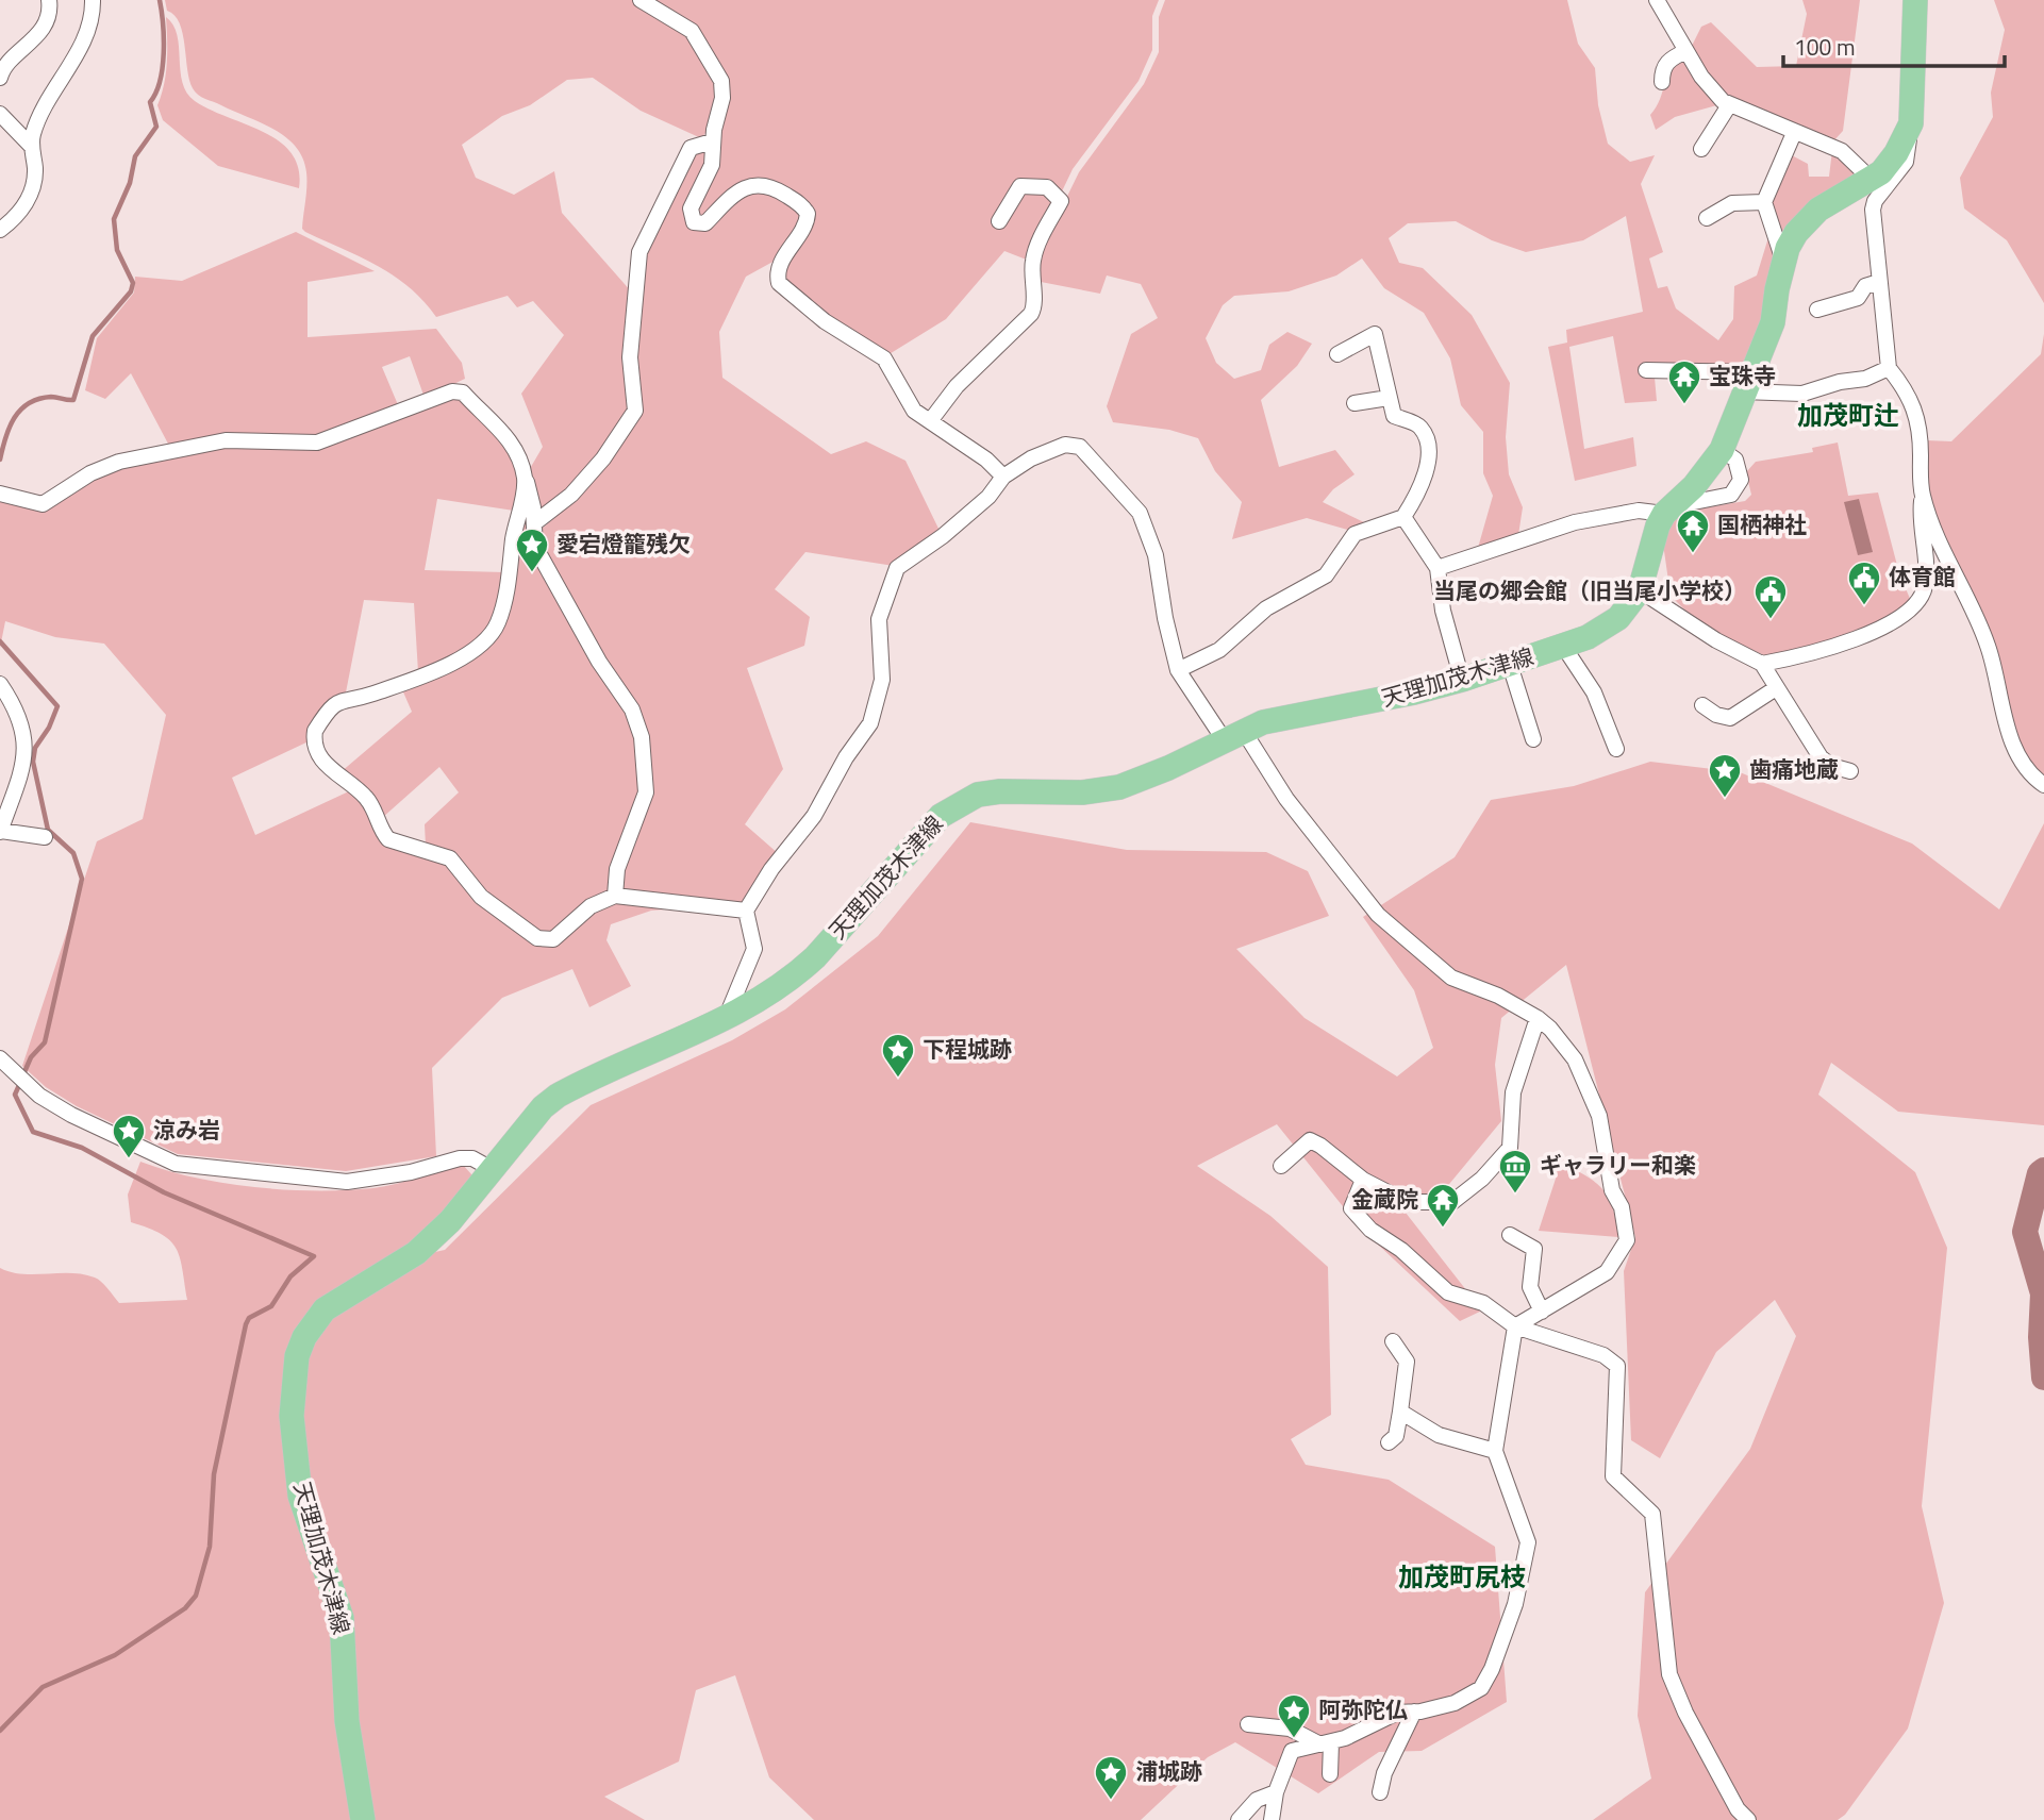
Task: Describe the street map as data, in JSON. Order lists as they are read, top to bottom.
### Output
{
  "streets": {
    "main road": ["天理加茂木津線"]
  },
  "districts": ["加茂町辻", "加茂町尻枝"],
  "places": {
    "temple": ["宝珠寺", "国栖神社", "金蔵院"],
    "place": [
      "愛宕燈籠残欠",
      "歯痛地蔵",
      "下程城跡",
      "涼み岩",
      "阿弥陀仏",
      "浦城跡"
    ],
    "public building": ["体育館", "当尾の郷会館（旧当尾小学校）"],
    "museum": ["ギャラリー和楽"]
  },
  "scale_bar": "100 m"
}
